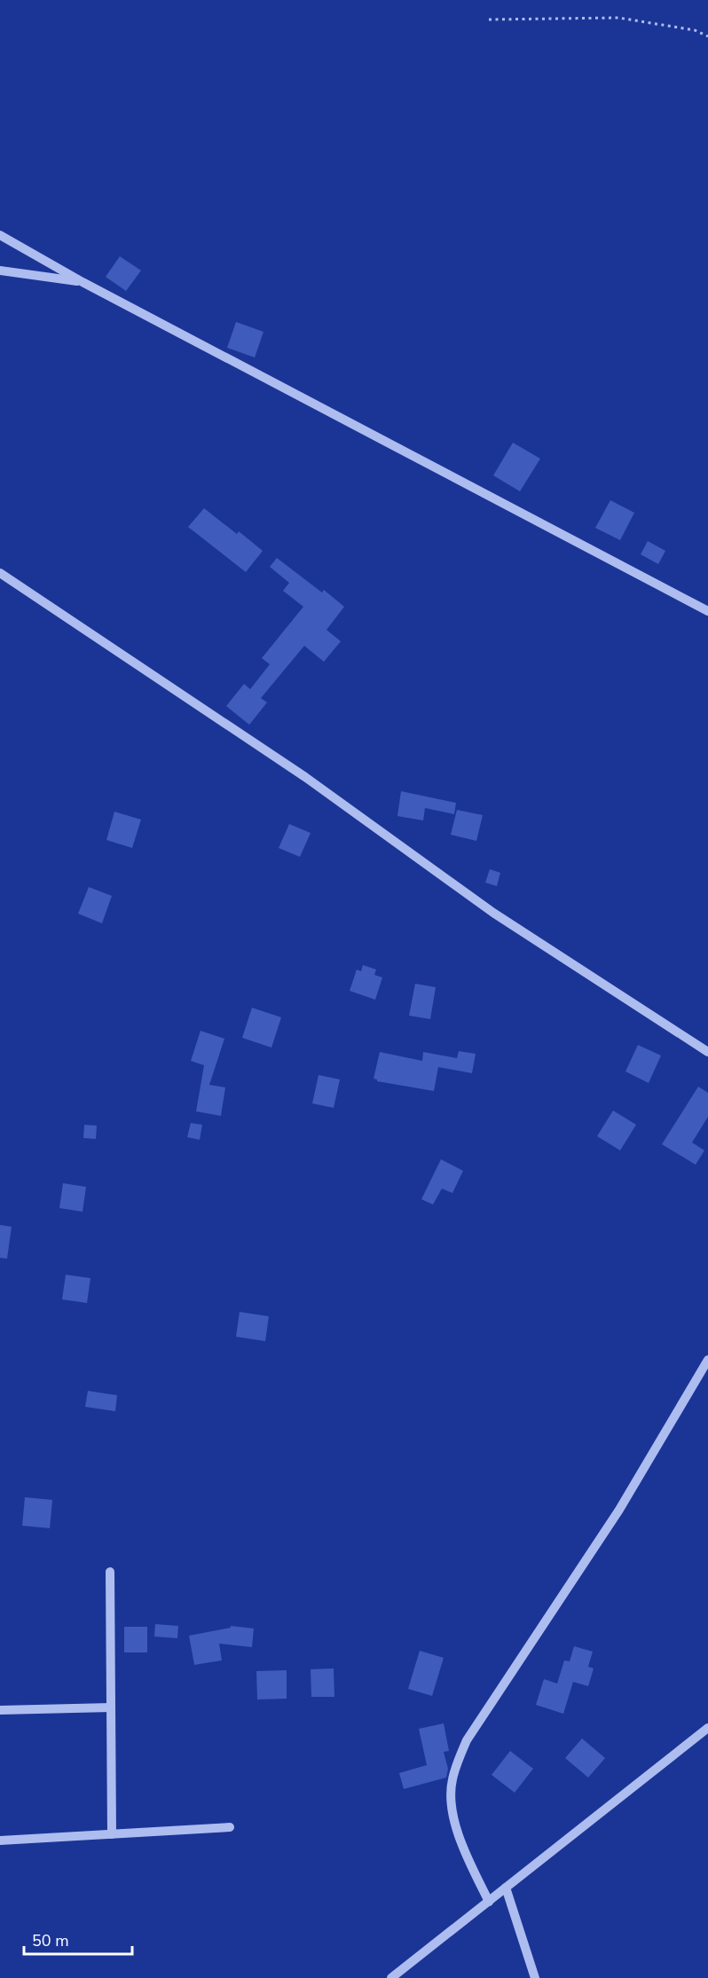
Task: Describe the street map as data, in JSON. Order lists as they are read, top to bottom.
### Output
{
  "scale_bar": "50 m"
}
